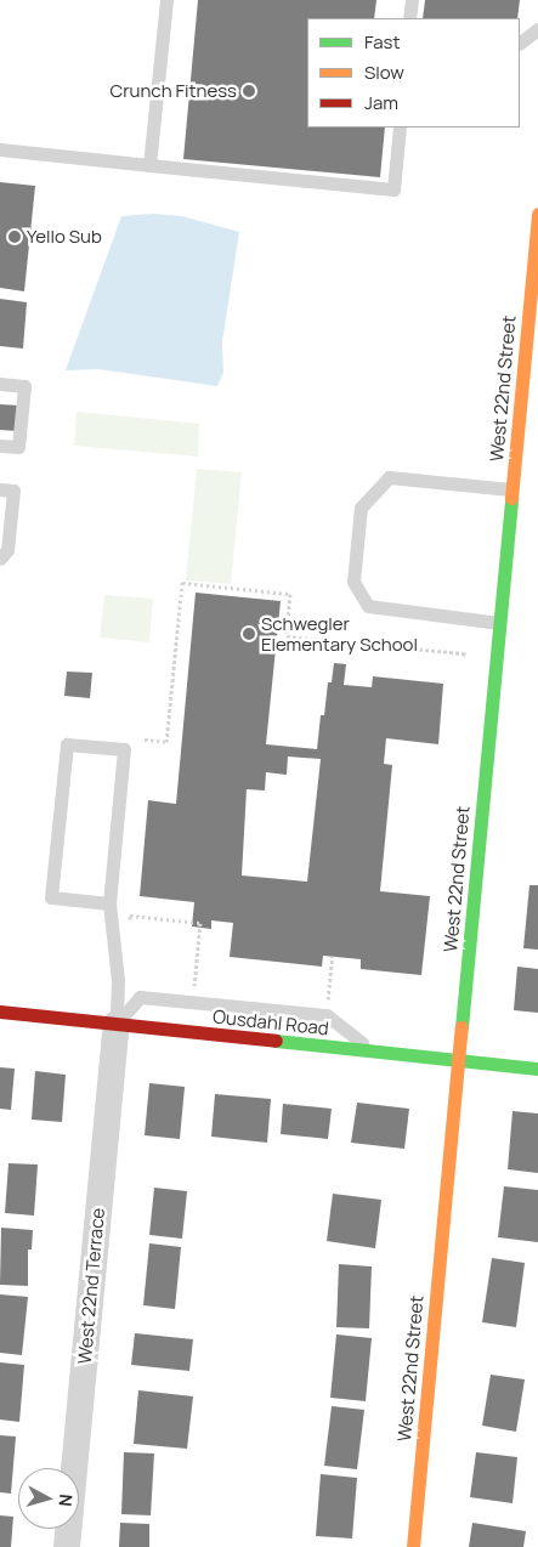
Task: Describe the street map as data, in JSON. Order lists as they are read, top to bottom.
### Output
{
  "streets": {
    "street": ["West 22nd Street", "Ousdahl Road", "West 22nd Terrace"]
  },
  "crossings": [
    ["West 22nd Street", "Ousdahl Road"],
    ["Ousdahl Road", "West 22nd Terrace"]
  ],
  "places": ["Crunch Fitness", "Yello Sub", "Schwegler Elementary School"],
  "legend": ["Fast", "Slow", "Jam"],
  "north": "right"
}
